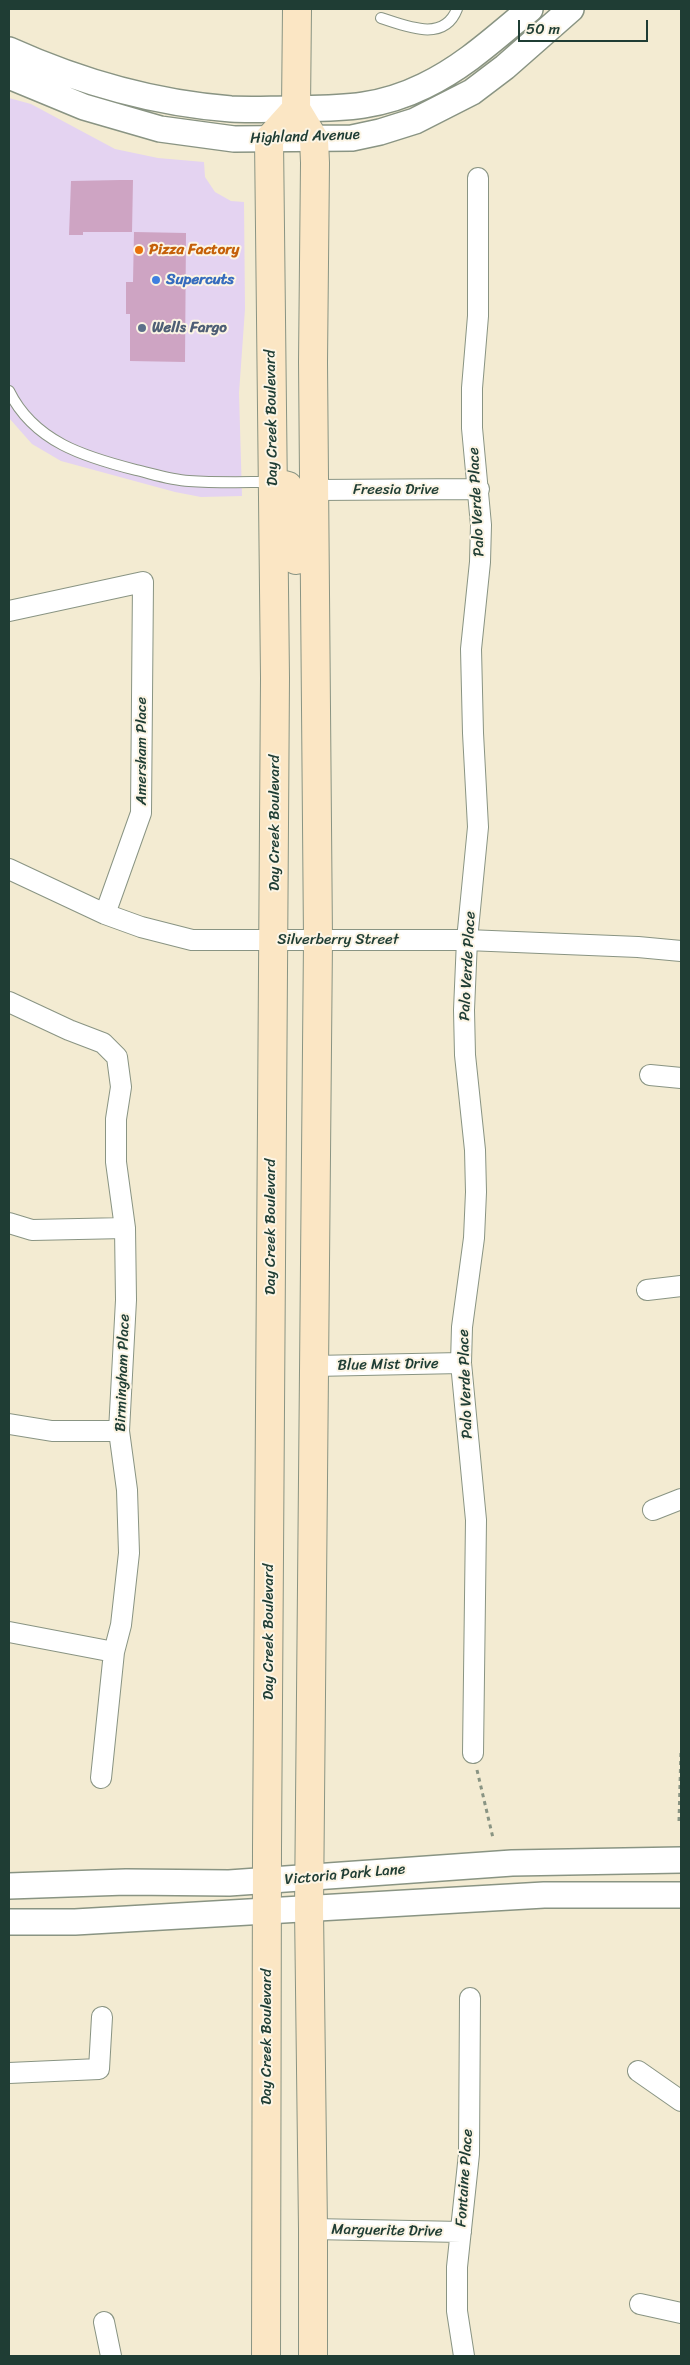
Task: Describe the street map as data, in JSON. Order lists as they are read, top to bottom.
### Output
{
  "streets": {
    "main road": ["Day Creek Boulevard"],
    "street": [
      "Highland Avenue",
      "Freesia Drive",
      "Palo Verde Place",
      "Amersham Place",
      "Silverberry Street",
      "Blue Mist Drive",
      "Birmingham Place",
      "Victoria Park Lane",
      "Fontaine Place",
      "Marguerite Drive"
    ]
  },
  "crossings": [
    ["Highland Avenue", "Day Creek Boulevard"],
    ["Day Creek Boulevard", "Silverberry Street"],
    ["Day Creek Boulevard", "Victoria Park Lane"],
    ["Freesia Drive", "Palo Verde Place"],
    ["Palo Verde Place", "Silverberry Street"],
    ["Palo Verde Place", "Blue Mist Drive"],
    ["Amersham Place", "Silverberry Street"],
    ["Fontaine Place", "Marguerite Drive"]
  ],
  "places": ["Pizza Factory", "Supercuts", "Wells Fargo"],
  "scale_bar": "50 m"
}
